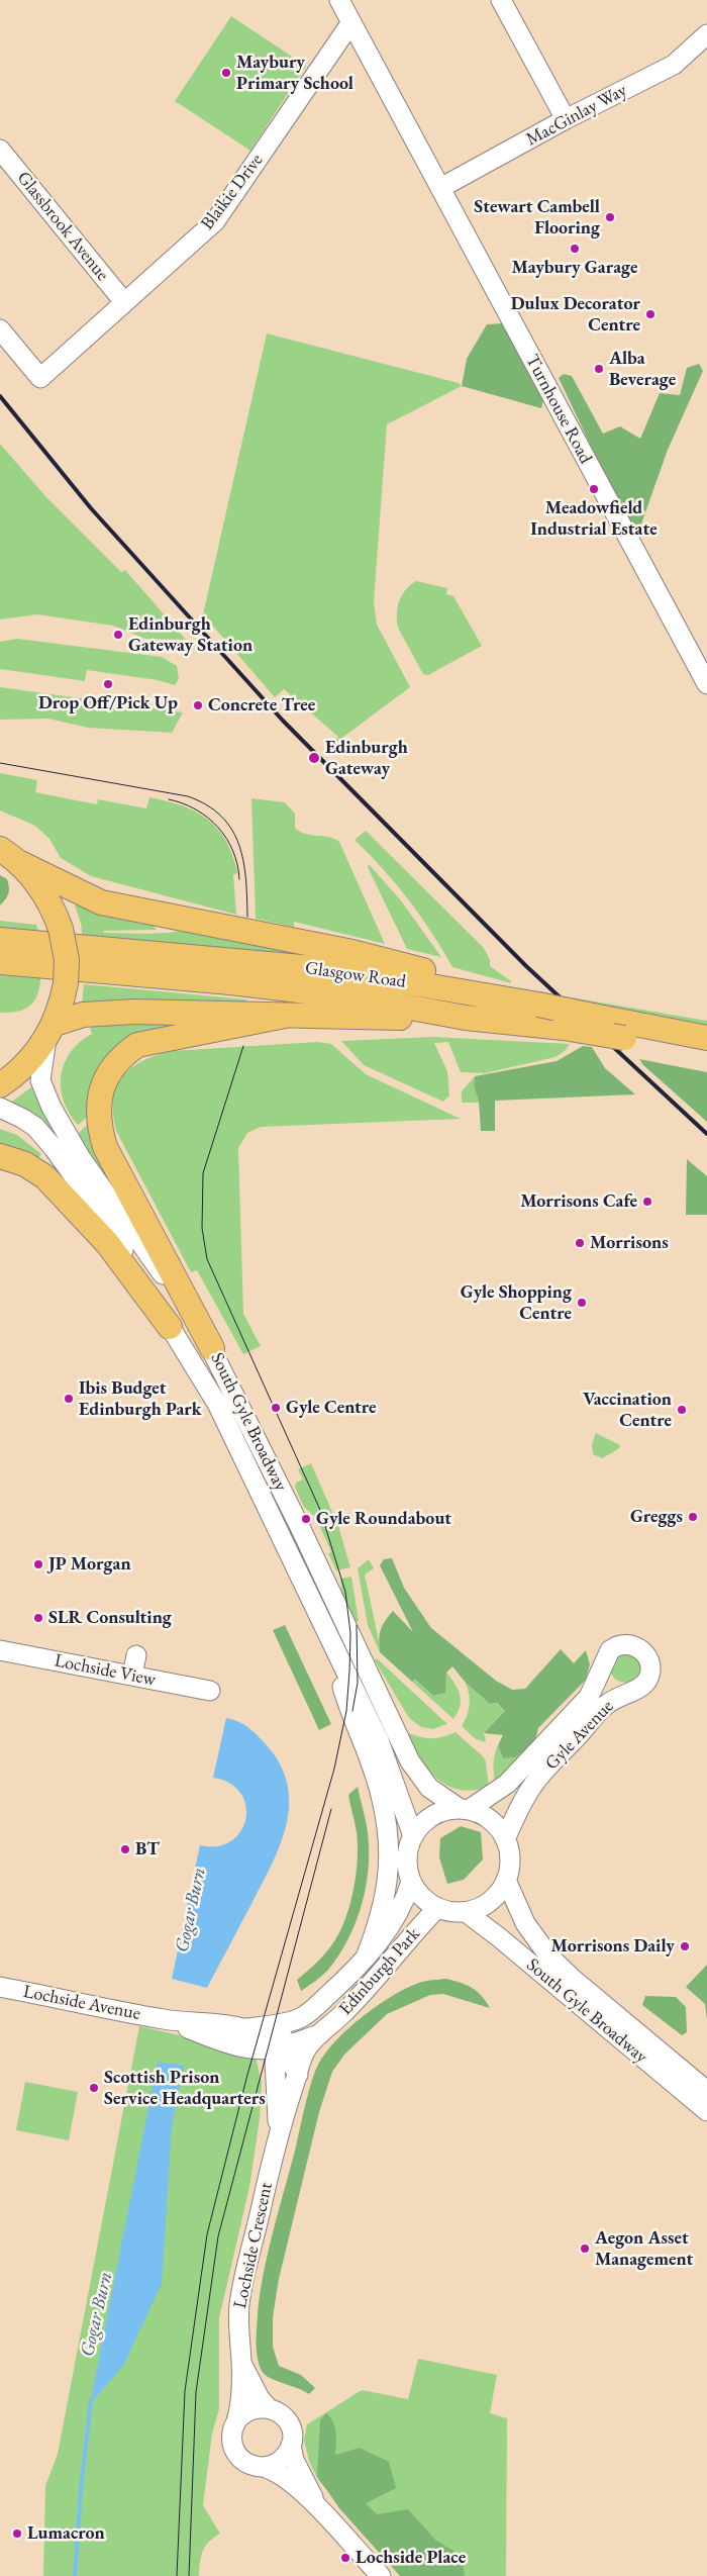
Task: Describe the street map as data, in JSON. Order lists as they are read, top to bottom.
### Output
{
  "streets": {
    "main road": ["Glasgow Road"],
    "street": [
      "MacGinlay Way",
      "Blaikie Drive",
      "Glassbrook Avenue",
      "Turnhouse Road",
      "South Gyle Broadway",
      "Lochside View",
      "Gyle Avenue",
      "Edinburgh Park",
      "Lochside Avenue",
      "Lochside Crescent"
    ]
  },
  "crossings": [
    ["MacGinlay Way", "Turnhouse Road"],
    ["Blaikie Drive", "Glassbrook Avenue"],
    ["Blaikie Drive", "Turnhouse Road"],
    ["South Gyle Broadway", "Gyle Avenue"],
    ["South Gyle Broadway", "Edinburgh Park"],
    ["Gyle Avenue", "Edinburgh Park"],
    ["Edinburgh Park", "Lochside Avenue"],
    ["Edinburgh Park", "Lochside Crescent"],
    ["Lochside Avenue", "Lochside Crescent"]
  ],
  "water": ["Gogar Burn"],
  "places": [
    "Maybury Primary School",
    "Stewart Cambell Flooring",
    "Maybury Garage",
    "Dulux Decorator Centre",
    "Alba Beverage",
    "Meadowfield Industrial Estate",
    "Edinburgh Gateway Station",
    "Drop Off/Pick Up",
    "Concrete Tree",
    "Edinburgh Gateway",
    "Morrisons Cafe",
    "Morrisons",
    "Gyle Shopping Centre",
    "Ibis Budget Edinburgh Park",
    "Gyle Centre",
    "Vaccination Centre",
    "Greggs",
    "Gyle Roundabout",
    "JP Morgan",
    "SLR Consulting",
    "BT",
    "Morrisons Daily",
    "Scottish Prison Service Headquarters",
    "Aegon Asset Management",
    "Lumacron",
    "Lochside Place"
  ]
}
